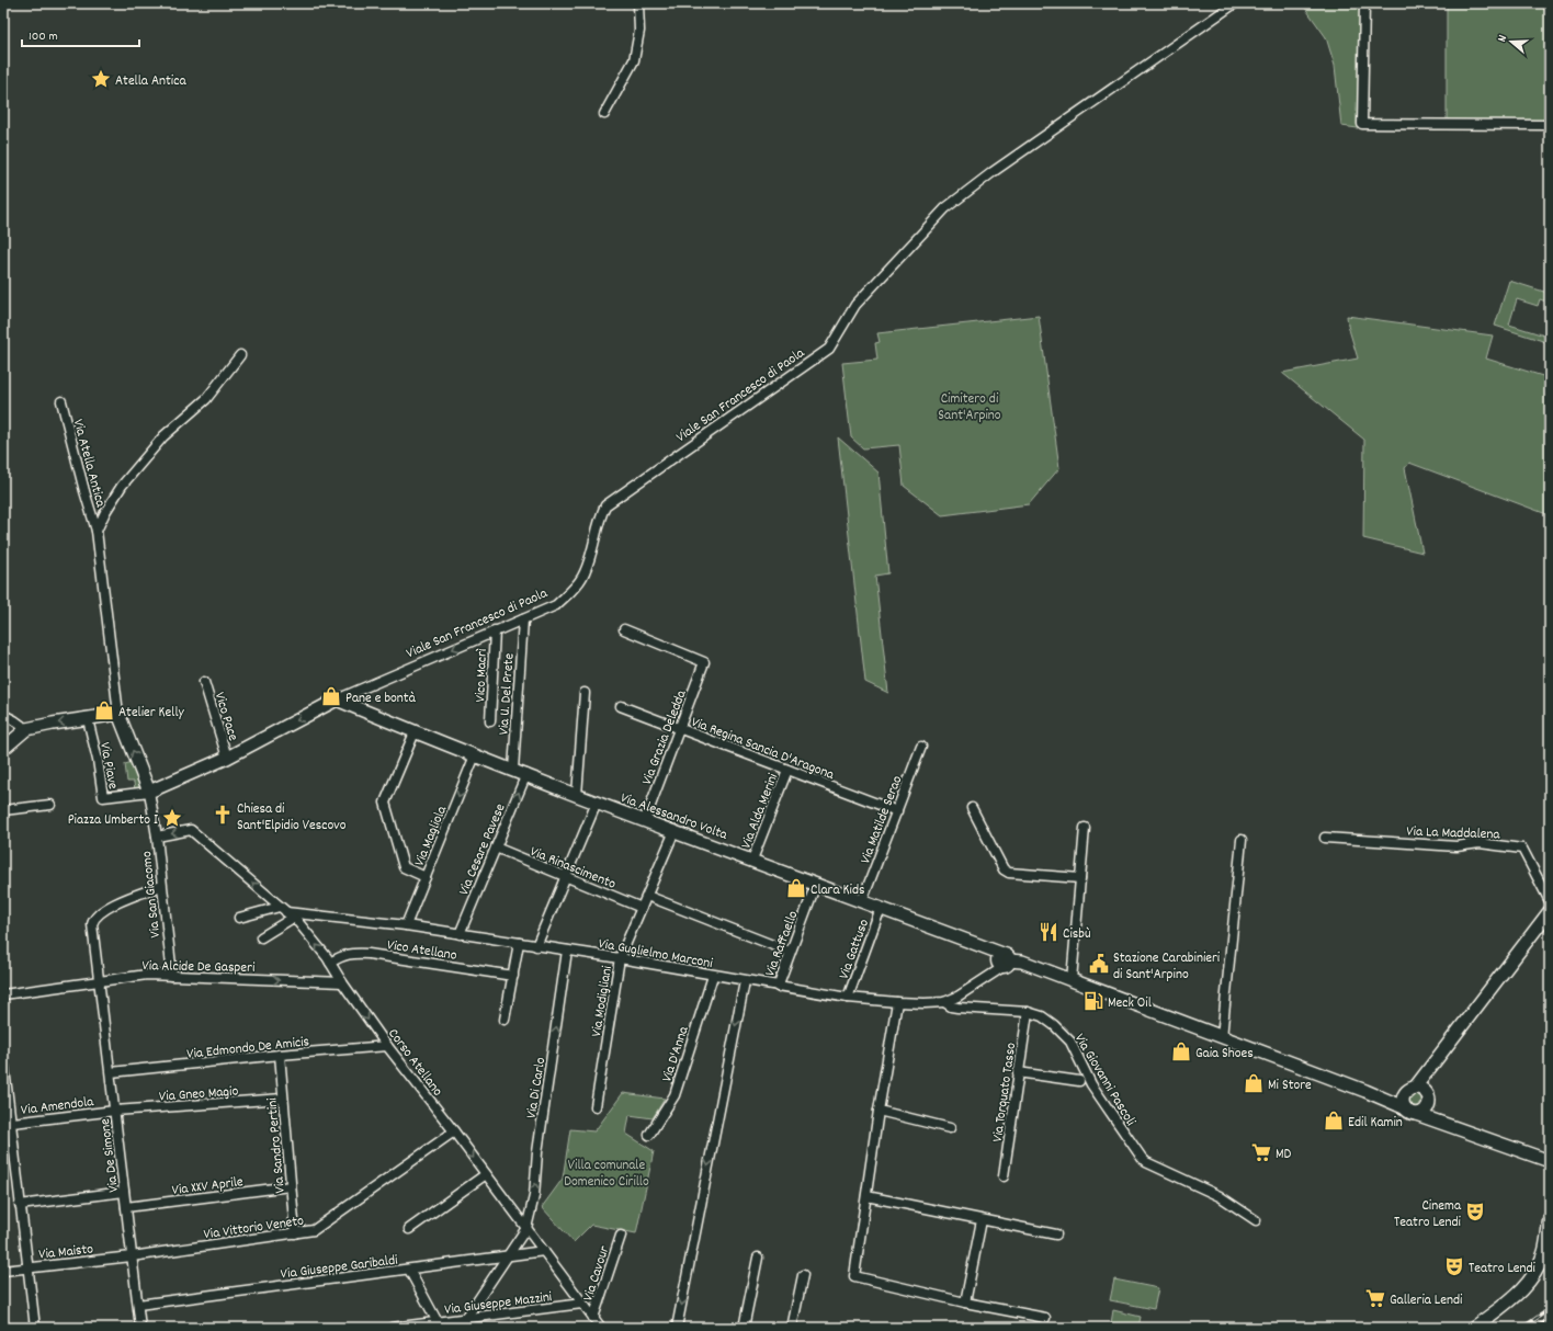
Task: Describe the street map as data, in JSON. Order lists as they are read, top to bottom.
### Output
{
  "streets": {
    "street": [
      "Viale San Francesco di Paola",
      "Via Atella Antica",
      "Vico Macrì",
      "Via U. Del Prete",
      "Vico Pace",
      "Via Grazia Deledda",
      "Via Regina Sancia D'Aragona",
      "Via Piave",
      "Via Alda Merini",
      "Via Alessandro Volta",
      "Via Matilde Serao",
      "Via La Maddalena",
      "Via Magliola",
      "Via Cesare Pavese",
      "Via Rinascimento",
      "Via San Giacomo",
      "Via Raffaello",
      "Vico Atellano",
      "Via Gattuso",
      "Via Guglielmo Marconi",
      "Via Alcide De Gasperi",
      "Via Modigliani",
      "Via Edmondo De Amicis",
      "Via D'Anna",
      "Corso Atellano",
      "Via Giovanni Pascoli",
      "Via Di Carlo",
      "Via Gneo Magio",
      "Via Torquato Tasso",
      "Via Amendola",
      "Via Sandro Pertini",
      "Via De Simone",
      "Via XXV Aprile",
      "Via Vittorio Veneto",
      "Via Maisto",
      "Via Giuseppe Garibaldi",
      "Via Cavour",
      "Via Giuseppe Mazzini"
    ]
  },
  "crossings": [
    ["Viale San Francesco di Paola", "Vico Macrì"],
    ["Viale San Francesco di Paola", "Via U. Del Prete"],
    ["Viale San Francesco di Paola", "Vico Pace"],
    ["Viale San Francesco di Paola", "Via Piave"],
    ["Viale San Francesco di Paola", "Via Alessandro Volta"],
    ["Via U. Del Prete", "Via Alessandro Volta"],
    ["Via Grazia Deledda", "Via Regina Sancia D'Aragona"],
    ["Via Grazia Deledda", "Via Alessandro Volta"],
    ["Via Regina Sancia D'Aragona", "Via Alda Merini"],
    ["Via Regina Sancia D'Aragona", "Via Matilde Serao"],
    ["Via Alda Merini", "Via Alessandro Volta"],
    ["Via Alessandro Volta", "Via Matilde Serao"],
    ["Via Alessandro Volta", "Via Magliola"],
    ["Via Alessandro Volta", "Via Cesare Pavese"],
    ["Via Alessandro Volta", "Via Raffaello"],
    ["Via Alessandro Volta", "Via Gattuso"],
    ["Via Alessandro Volta", "Via Guglielmo Marconi"],
    ["Via Alessandro Volta", "Via Modigliani"],
    ["Via Magliola", "Via Guglielmo Marconi"],
    ["Via Cesare Pavese", "Via Rinascimento"],
    ["Via Cesare Pavese", "Via Guglielmo Marconi"],
    ["Via Rinascimento", "Via Modigliani"],
    ["Via San Giacomo", "Via Alcide De Gasperi"],
    ["Via San Giacomo", "Corso Atellano"],
    ["Via San Giacomo", "Via De Simone"],
    ["Via Raffaello", "Via Guglielmo Marconi"],
    ["Vico Atellano", "Corso Atellano"],
    ["Via Gattuso", "Via Guglielmo Marconi"],
    ["Via Guglielmo Marconi", "Via Modigliani"],
    ["Via Guglielmo Marconi", "Via D'Anna"],
    ["Via Guglielmo Marconi", "Corso Atellano"],
    ["Via Guglielmo Marconi", "Via Giovanni Pascoli"],
    ["Via Guglielmo Marconi", "Via Di Carlo"],
    ["Via Alcide De Gasperi", "Corso Atellano"],
    ["Via Alcide De Gasperi", "Via De Simone"],
    ["Via Edmondo De Amicis", "Corso Atellano"],
    ["Via Edmondo De Amicis", "Via Sandro Pertini"],
    ["Via Edmondo De Amicis", "Via De Simone"],
    ["Corso Atellano", "Via Di Carlo"],
    ["Corso Atellano", "Via Vittorio Veneto"],
    ["Corso Atellano", "Via Giuseppe Garibaldi"],
    ["Corso Atellano", "Via Cavour"],
    ["Corso Atellano", "Via Giuseppe Mazzini"],
    ["Via Giovanni Pascoli", "Via Torquato Tasso"],
    ["Via Gneo Magio", "Via Amendola"],
    ["Via Gneo Magio", "Via Sandro Pertini"],
    ["Via Gneo Magio", "Via De Simone"],
    ["Via Amendola", "Via De Simone"],
    ["Via Sandro Pertini", "Via XXV Aprile"],
    ["Via Sandro Pertini", "Via Vittorio Veneto"],
    ["Via De Simone", "Via XXV Aprile"],
    ["Via De Simone", "Via Vittorio Veneto"],
    ["Via De Simone", "Via Maisto"],
    ["Via De Simone", "Via Giuseppe Garibaldi"],
    ["Via Vittorio Veneto", "Via Maisto"]
  ],
  "one_way": ["Via Magliola", "Via Alcide De Gasperi", "Via Di Carlo"],
  "parks": ["Cimitero di Sant'Arpino", "Villa comunale Domenico Cirillo"],
  "places": {
    "place": ["Atella Antica", "Piazza Umberto I"],
    "shop": [
      "Pane e bontà",
      "Atelier Kelly",
      "Clara Kids",
      "Gaia Shoes",
      "Mi Store",
      "Edil Kamin"
    ],
    "church": ["Chiesa di Sant'Elpidio Vescovo"],
    "restaurant": ["Cisbù"],
    "public building": ["Stazione Carabinieri di Sant'Arpino"],
    "fuel station": ["Meck Oil"],
    "supermarket": ["MD", "Galleria Lendi"],
    "theatre": ["Cinema Teatro Lendi", "Teatro Lendi"]
  },
  "scale_bar": "100 m",
  "north": "left"
}
